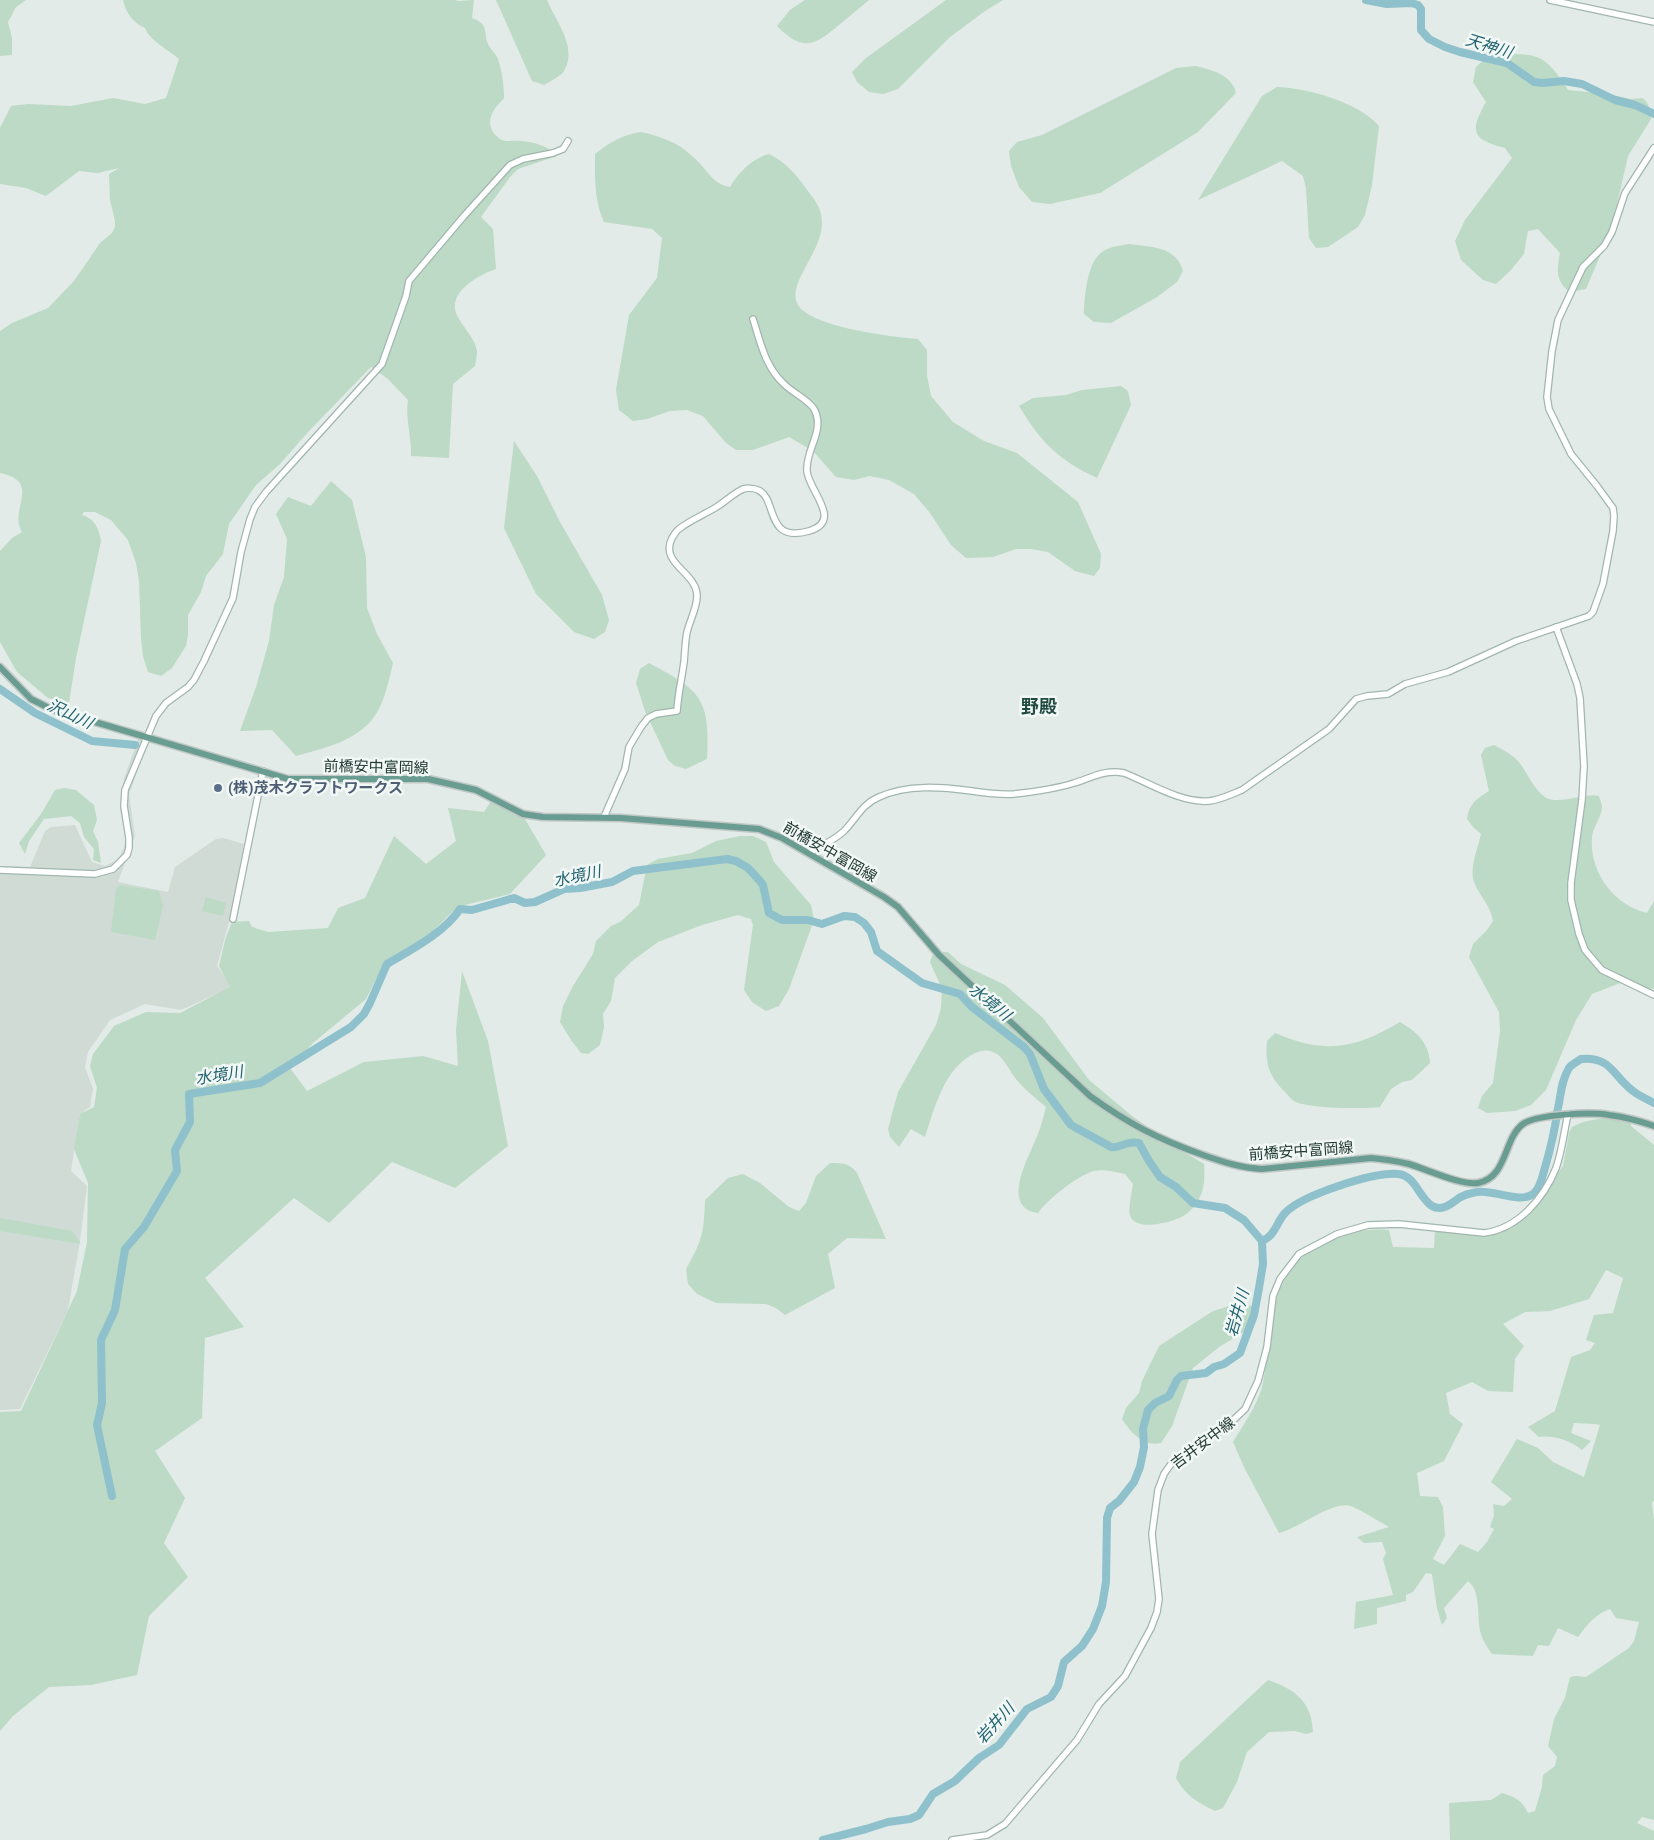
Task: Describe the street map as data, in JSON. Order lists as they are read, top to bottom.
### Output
{
  "streets": {
    "main road": ["前橋安中富岡線"],
    "street": ["吉井安中線"]
  },
  "crossings": [
    ["前橋安中富岡線", "吉井安中線"]
  ],
  "districts": ["野殿"],
  "water": [
    "天神川",
    "沢山川",
    "水境川",
    "岩井川"
  ],
  "places": ["(株)茂木クラフトワークス"]
}
